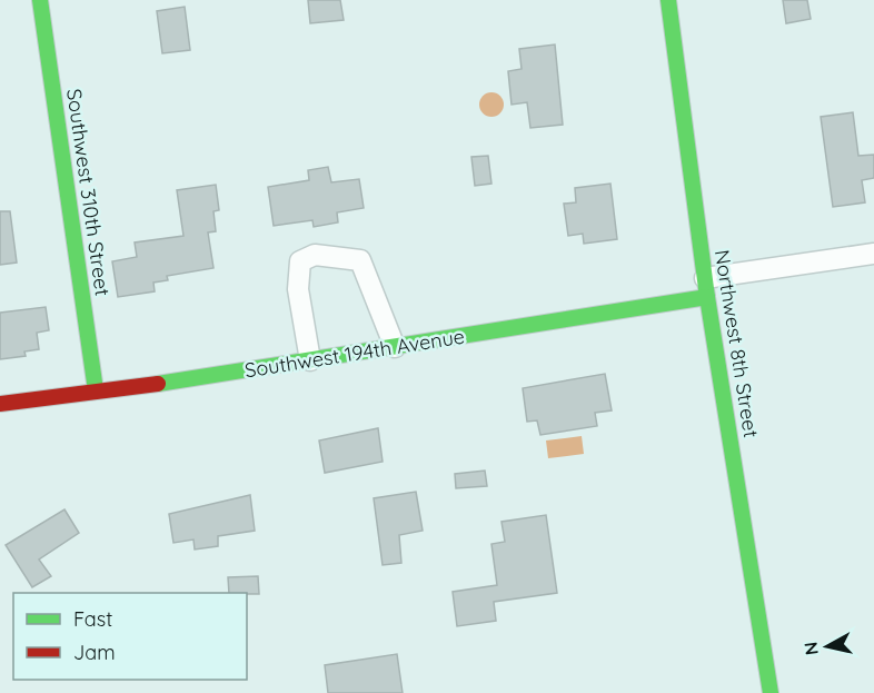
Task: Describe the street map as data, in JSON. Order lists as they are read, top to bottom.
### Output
{
  "streets": {
    "street": ["Southwest 310th Street", "Northwest 8th Street", "Southwest 194th Avenue"]
  },
  "crossings": [
    ["Southwest 310th Street", "Southwest 194th Avenue"],
    ["Northwest 8th Street", "Southwest 194th Avenue"]
  ],
  "legend": ["Fast", "Jam"],
  "north": "left"
}
